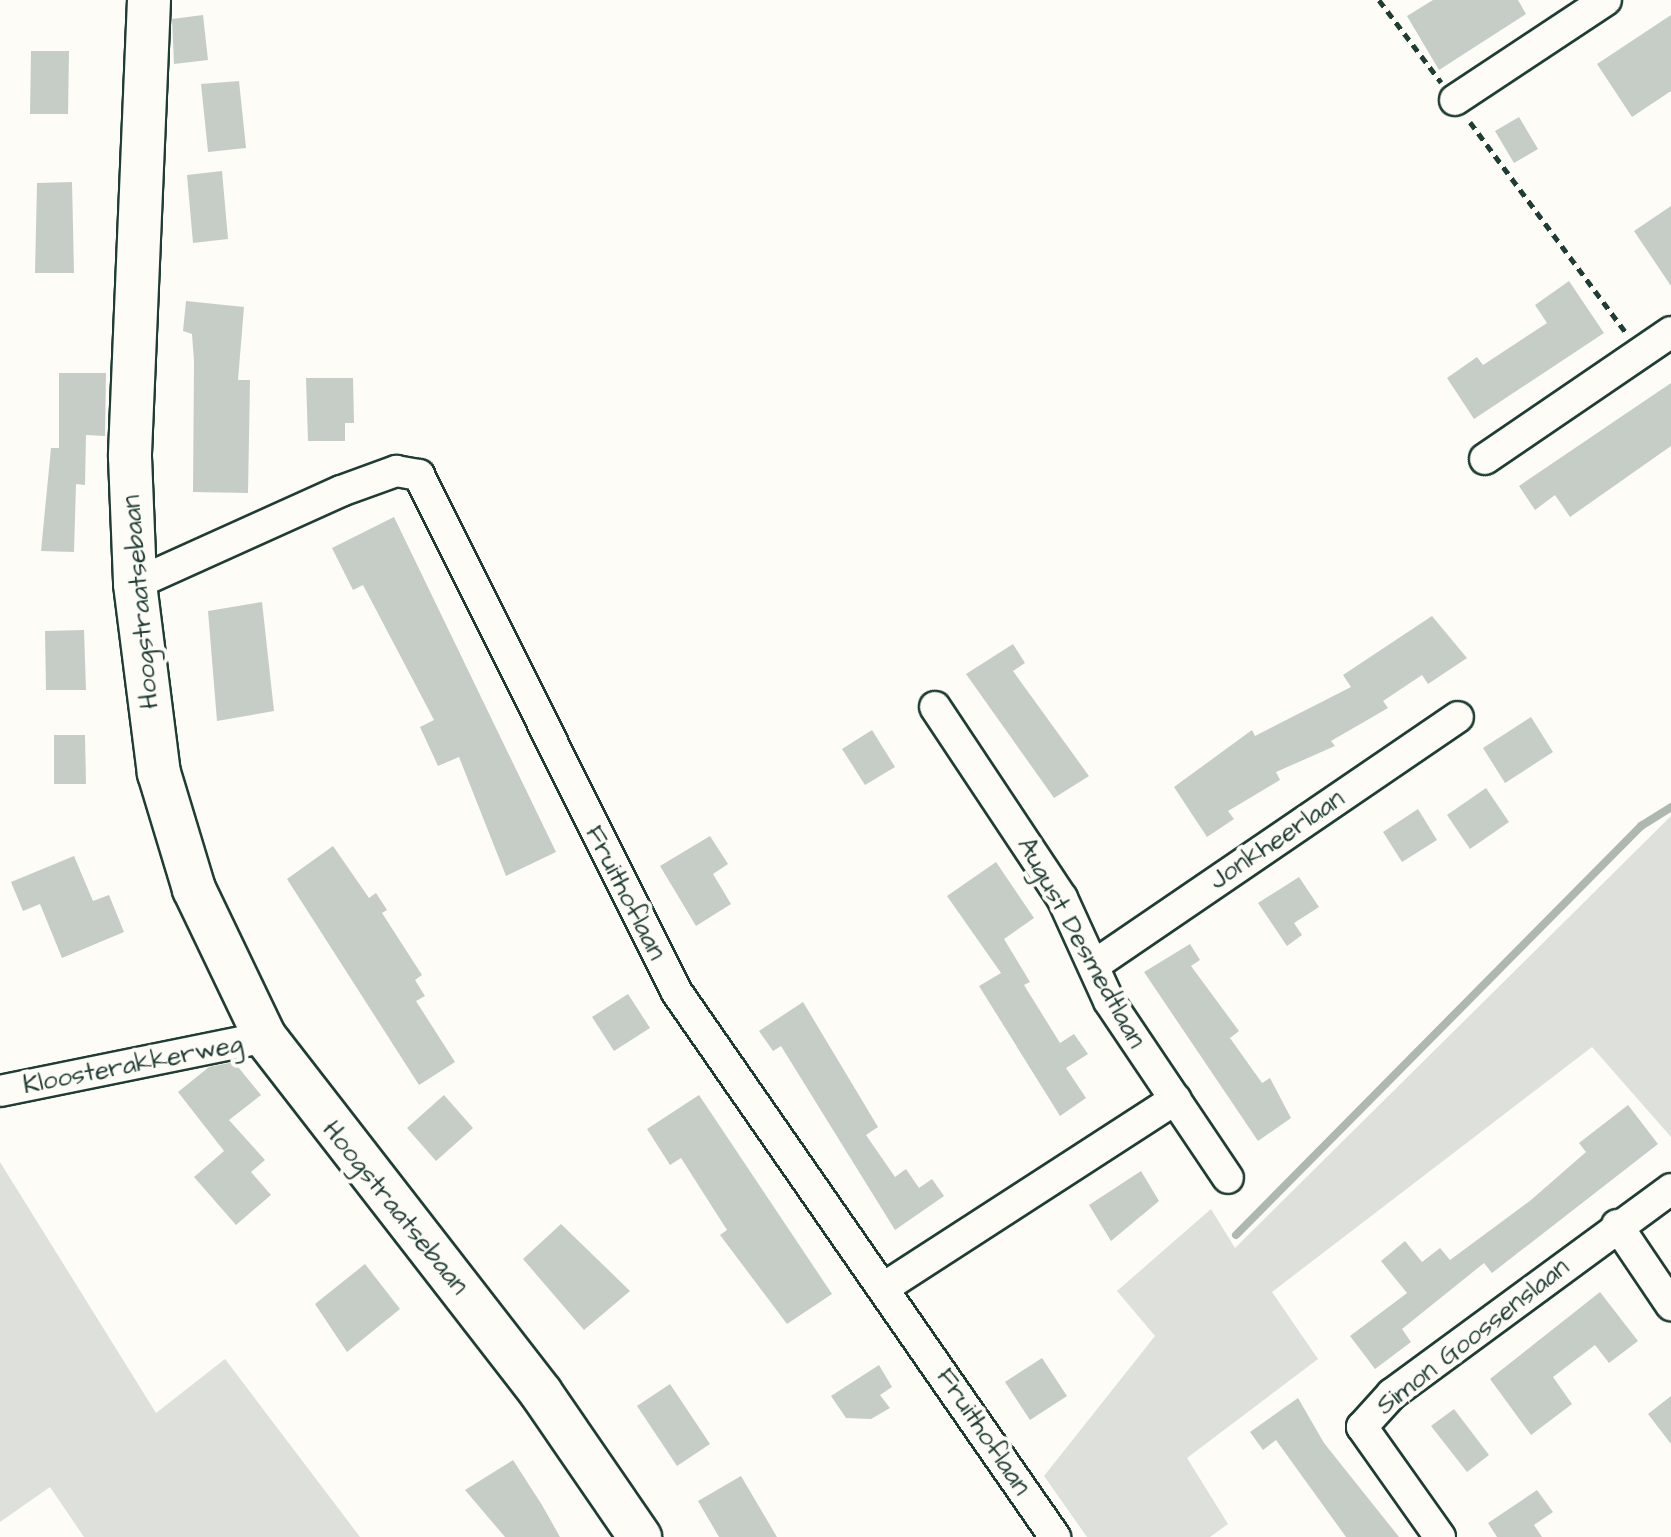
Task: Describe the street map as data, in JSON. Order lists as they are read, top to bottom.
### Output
{
  "streets": {
    "main road": ["Hoogstraatsebaan"],
    "street": [
      "Jonkheerlaan",
      "Fruithoflaan",
      "August Desmedtlaan",
      "Kloosterakkerweg",
      "Simon Goossenslaan"
    ]
  },
  "crossings": [
    ["Hoogstraatsebaan", "Fruithoflaan"],
    ["Hoogstraatsebaan", "Kloosterakkerweg"],
    ["Jonkheerlaan", "August Desmedtlaan"]
  ]
}
